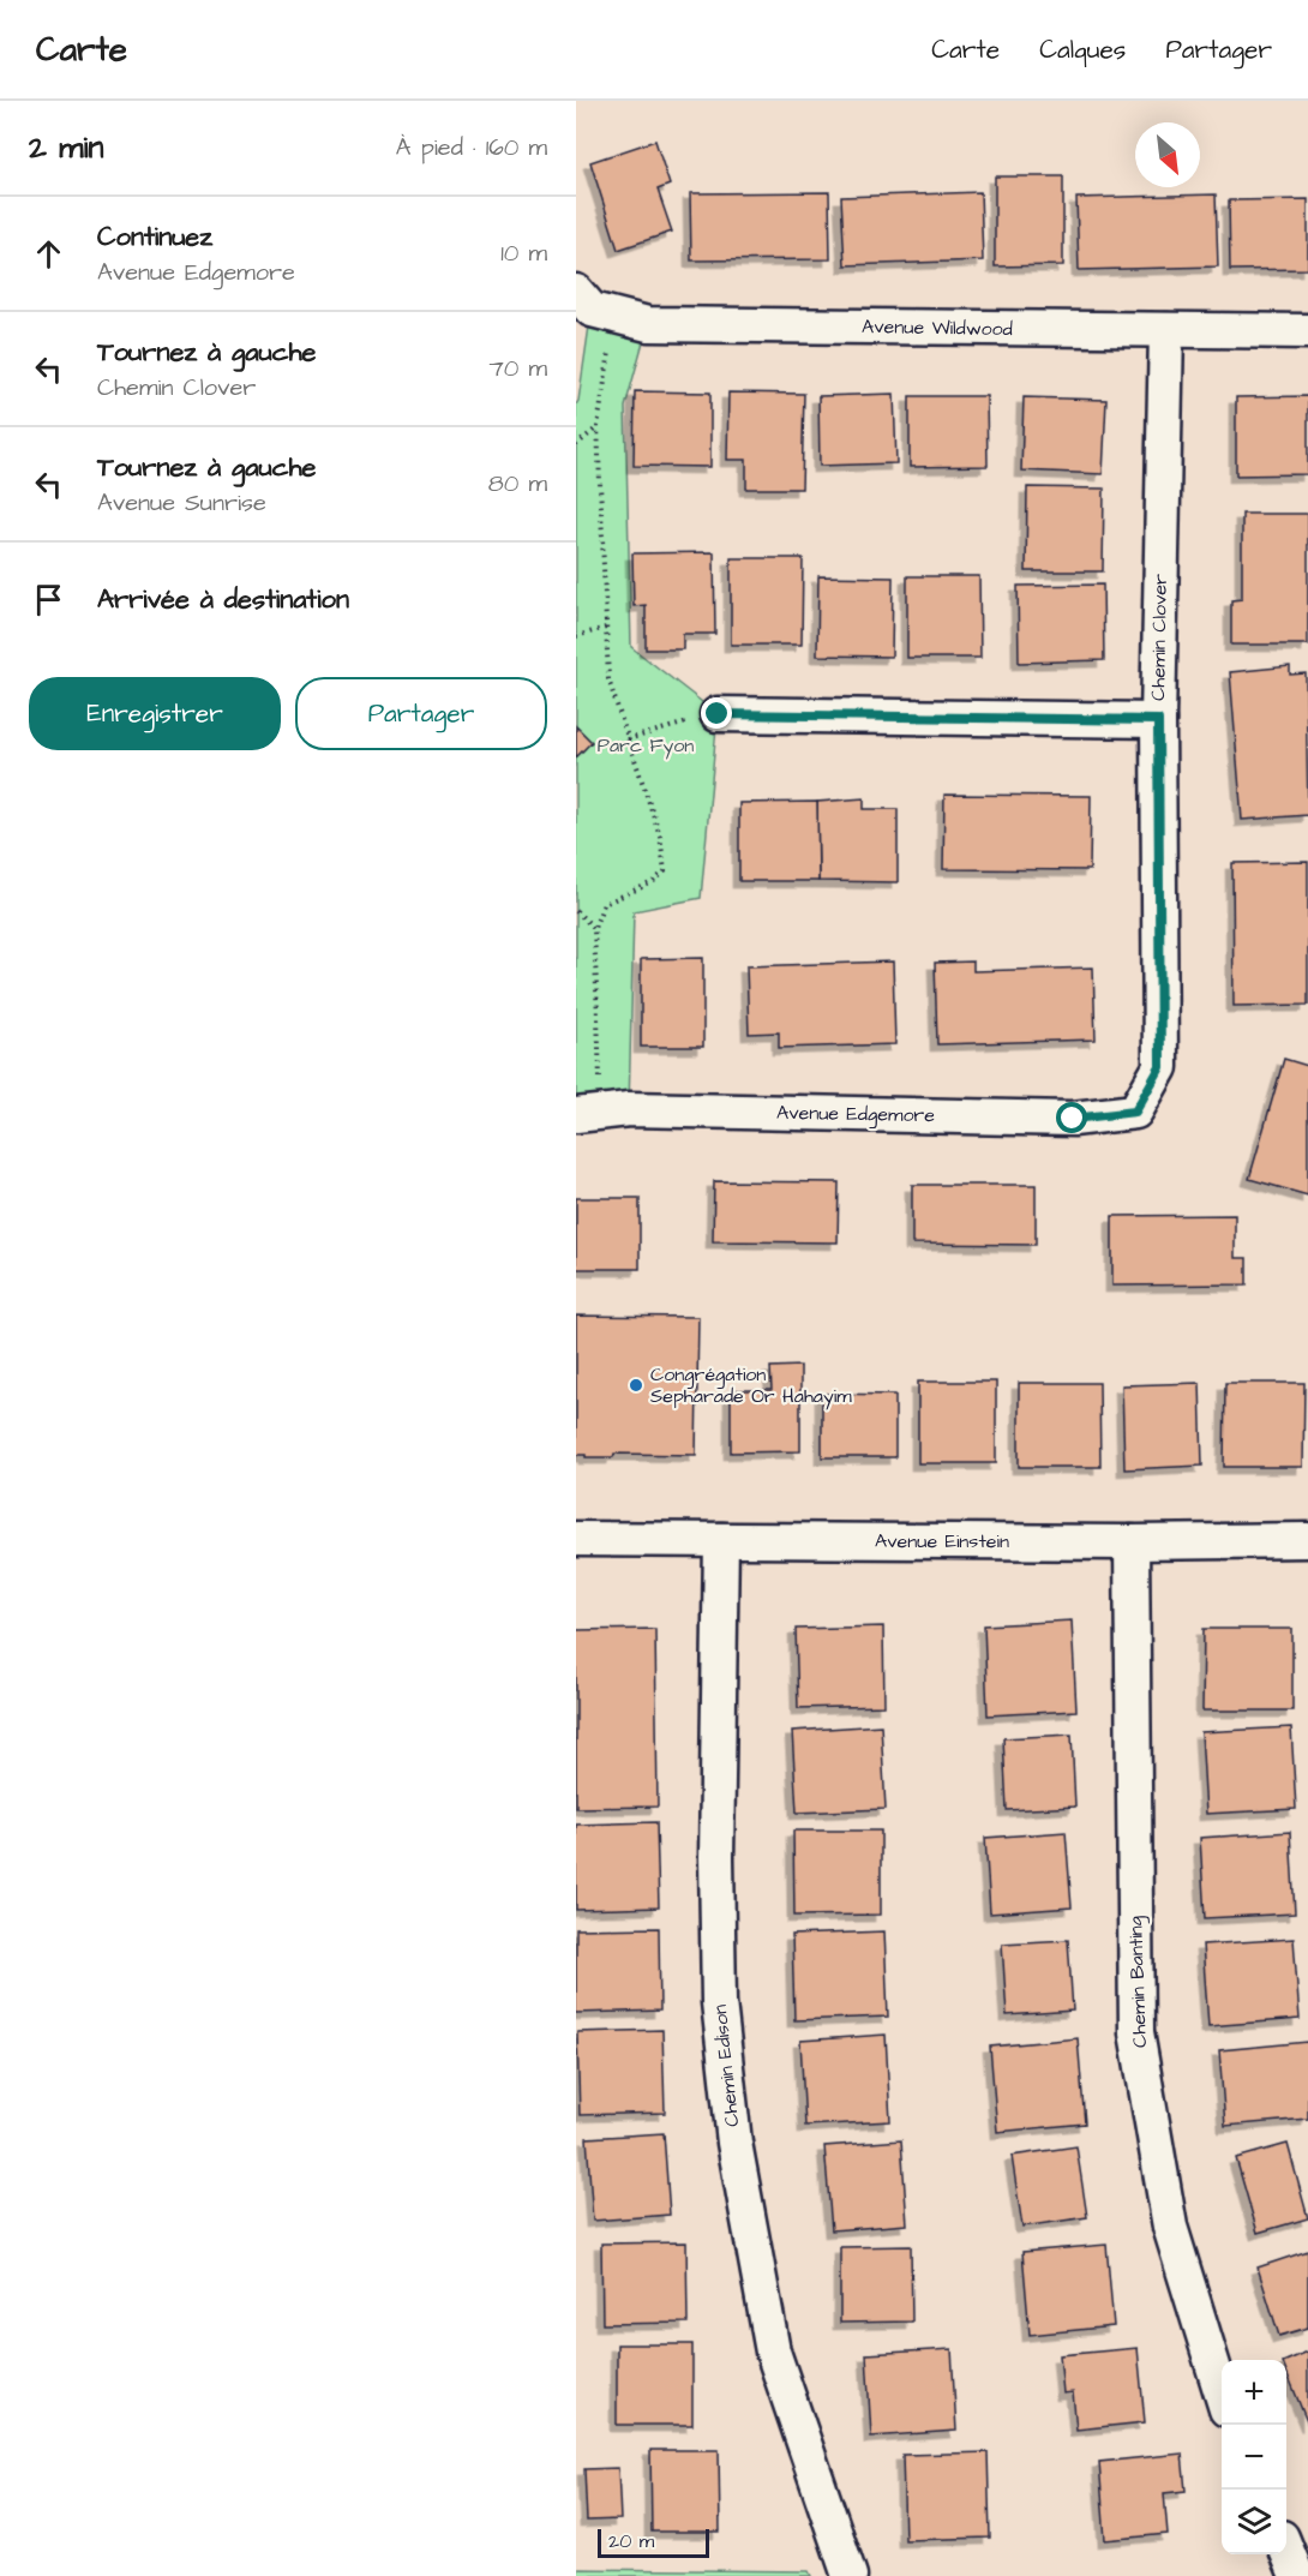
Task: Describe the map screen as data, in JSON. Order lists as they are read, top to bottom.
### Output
{
  "streets": {
    "street": [
      "Avenue Wildwood",
      "Chemin Clover",
      "Avenue Edgemore",
      "Avenue Einstein",
      "Chemin Banting",
      "Chemin Edison"
    ]
  },
  "crossings": [
    ["Avenue Wildwood", "Chemin Clover"],
    ["Chemin Clover", "Avenue Edgemore"],
    ["Avenue Einstein", "Chemin Banting"],
    ["Avenue Einstein", "Chemin Edison"]
  ],
  "parks": ["Parc Fyon"],
  "places": ["Congrégation Sepharade Or Hahayim"],
  "scale_bar": "20 m",
  "north": "bottom right",
  "page": {
    "header": "Carte",
    "nav": ["Carte", "Calques", "Partager"],
    "heading": ["2 min", "À pied · 160 m"],
    "list": [
      ["Continuez", "Avenue Edgemore", "10 m"],
      ["Tournez à gauche", "Chemin Clover", "70 m"],
      ["Tournez à gauche", "Avenue Sunrise", "80 m"],
      "Arrivée à destination"
    ],
    "buttons": ["Enregistrer", "Partager"],
    "map_buttons": ["+", "−"],
    "scale": "20 m"
  }
}
